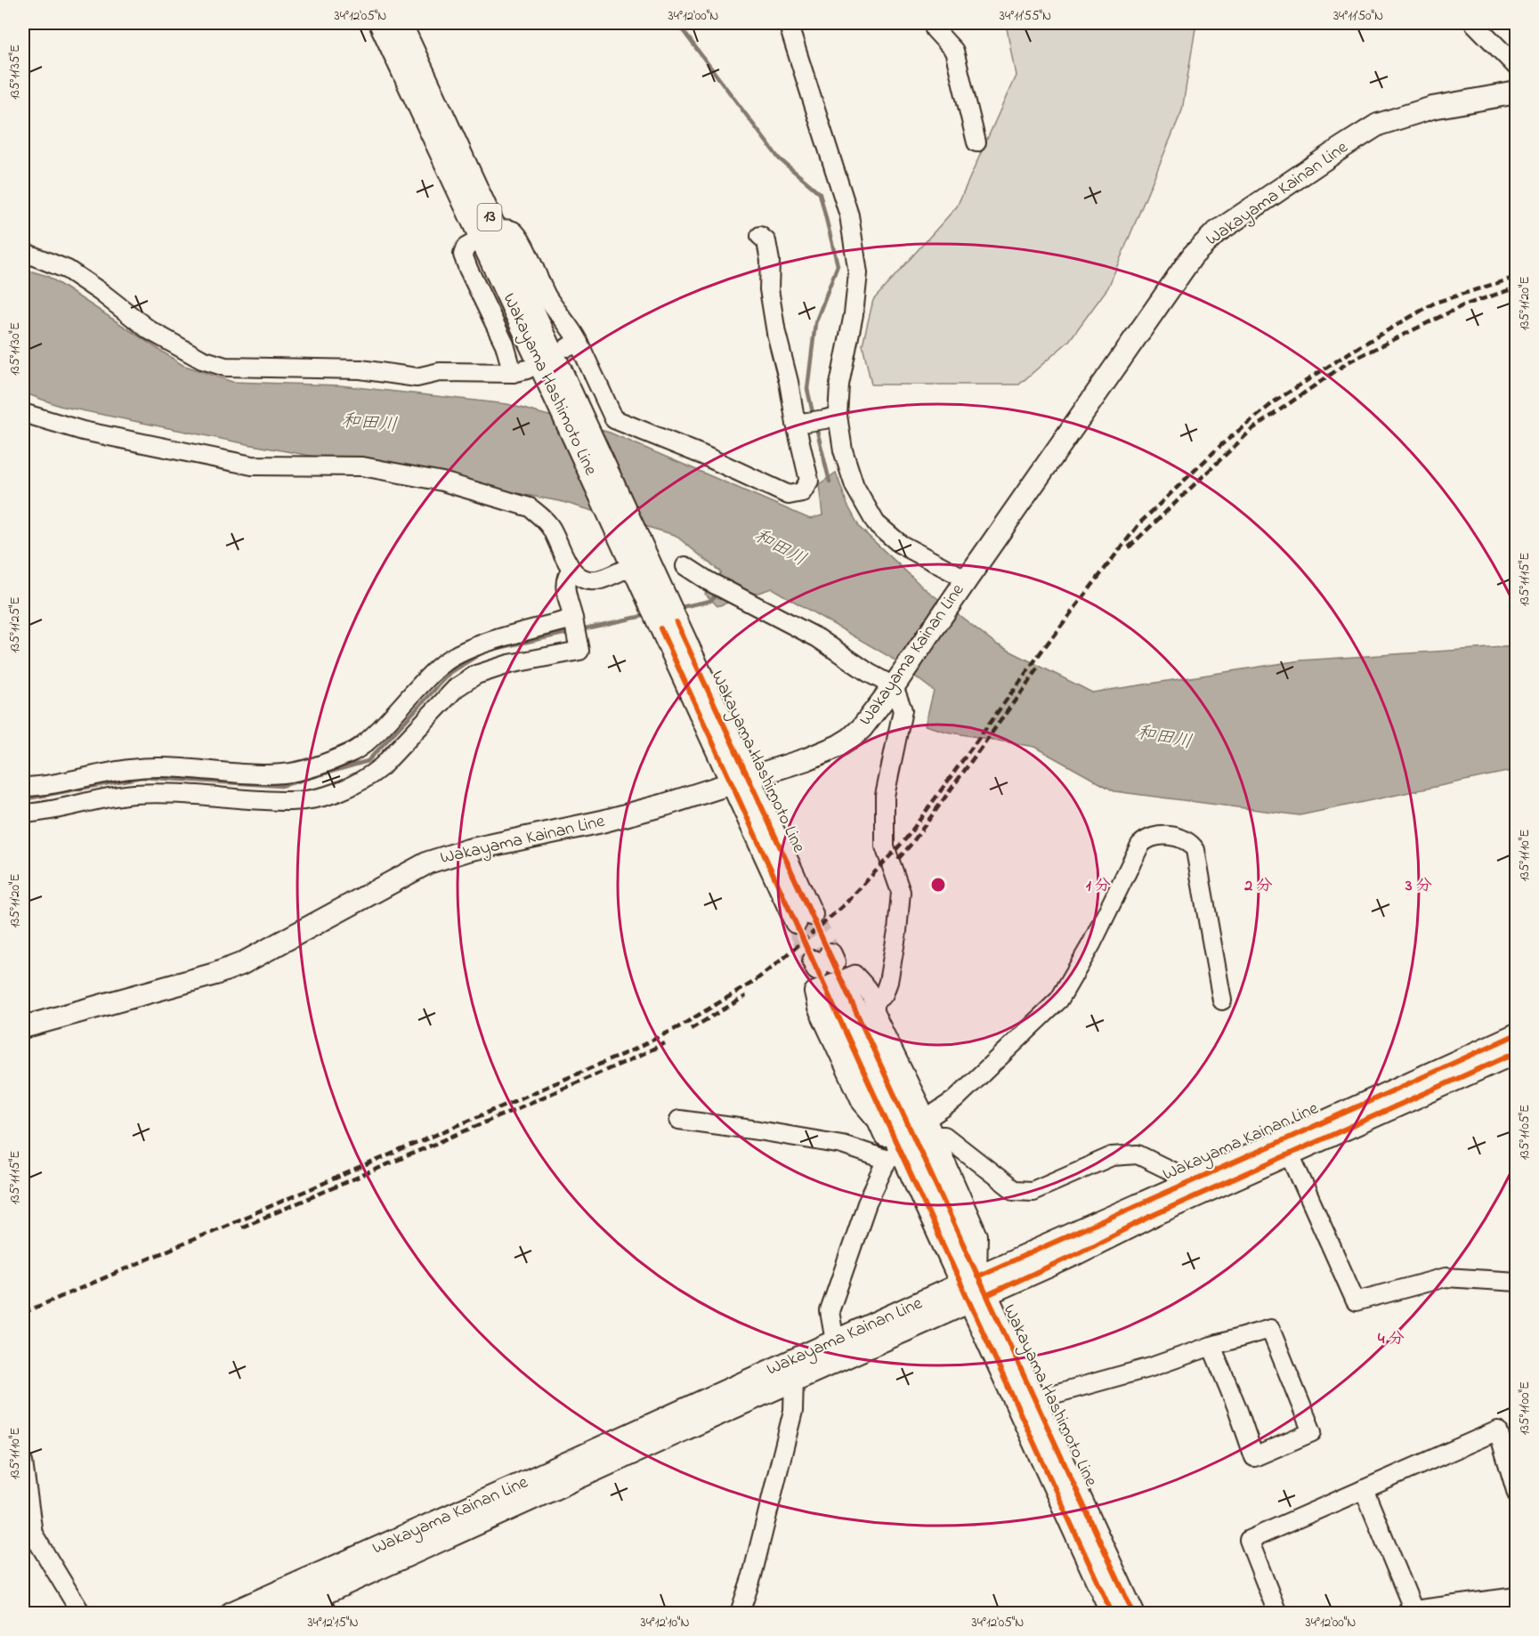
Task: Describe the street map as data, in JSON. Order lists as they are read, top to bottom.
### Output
{
  "streets": {
    "main road": ["Wakayama Kainan Line", "13", "Wakayama Hashimoto Line"]
  },
  "crossings": [
    ["Wakayama Kainan Line", "Wakayama Hashimoto Line"]
  ],
  "water": ["和田川"],
  "coordinates": [
    "34°12'05\"N",
    "34°12'00\"N",
    "34°11'55\"N",
    "34°11'50\"N",
    "135°11'35\"E",
    "135°11'20\"E",
    "135°11'30\"E",
    "135°11'15\"E",
    "135°11'25\"E",
    "135°11'10\"E",
    "135°11'05\"E",
    "135°11'00\"E",
    "34°12'15\"N",
    "34°12'10\"N"
  ],
  "rings": [
    "1 分",
    "2 分",
    "3 分",
    "4 分"
  ]
}
